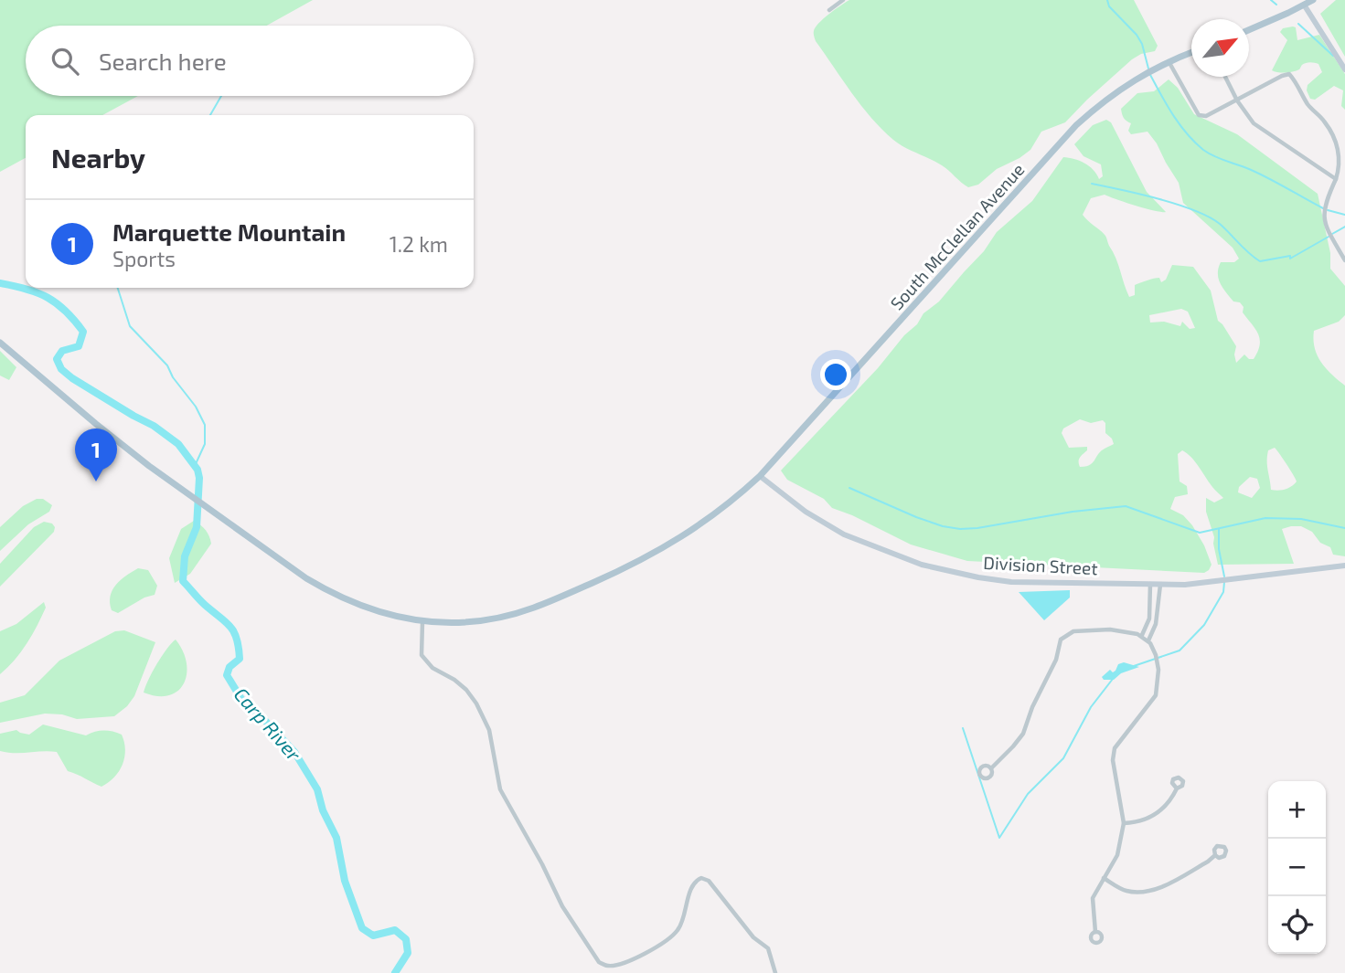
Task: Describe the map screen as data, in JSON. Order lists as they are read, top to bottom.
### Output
{
  "streets": {
    "main road": ["South McClellan Avenue"],
    "street": ["Division Street"]
  },
  "crossings": [
    ["South McClellan Avenue", "Division Street"]
  ],
  "water": ["Carp River"],
  "north": "top right",
  "page": {
    "search": "Search here",
    "heading": "Nearby",
    "list": [
      {
        "mark": "1",
        "name": "Marquette Mountain",
        "note": "Sports",
        "value": "1.2 km"
      }
    ],
    "pins": "1",
    "map_buttons": ["+", "−"]
  }
}
